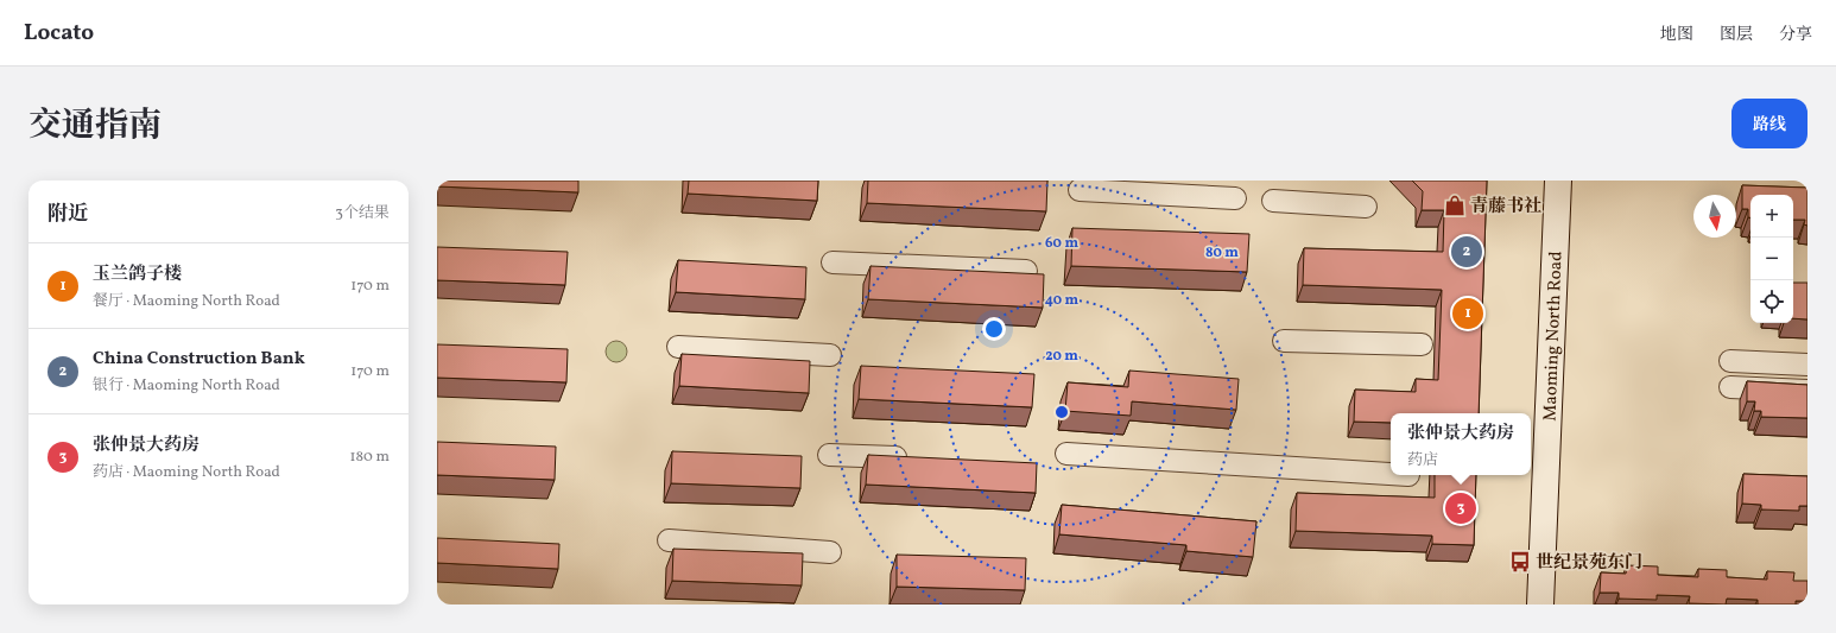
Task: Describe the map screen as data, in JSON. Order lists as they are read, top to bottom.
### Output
{
  "streets": {
    "street": ["Maoming North Road"]
  },
  "places": {
    "shop": ["青藤书社"],
    "bus stop": ["世纪景苑东门"]
  },
  "north": "bottom",
  "page": {
    "header": "Locato",
    "nav": ["地图", "图层", "分享"],
    "title": "交通指南",
    "buttons": "路线",
    "heading": ["附近", "3个结果"],
    "map_buttons": ["+", "−"],
    "pins": ["2", "1", "3"],
    "list": [
      {
        "mark": "1",
        "name": "玉兰鸽子楼",
        "note": "餐厅 · Maoming North Road",
        "value": "170 m"
      },
      {
        "mark": "2",
        "name": "China Construction Bank",
        "note": "银行 · Maoming North Road",
        "value": "170 m"
      },
      {
        "mark": "3",
        "name": "张仲景大药房",
        "note": "药店 · Maoming North Road",
        "value": "180 m"
      }
    ],
    "popup": ["张仲景大药房", "药店"]
  },
  "rings": [
    "60 m",
    "80 m",
    "40 m",
    "20 m"
  ]
}
